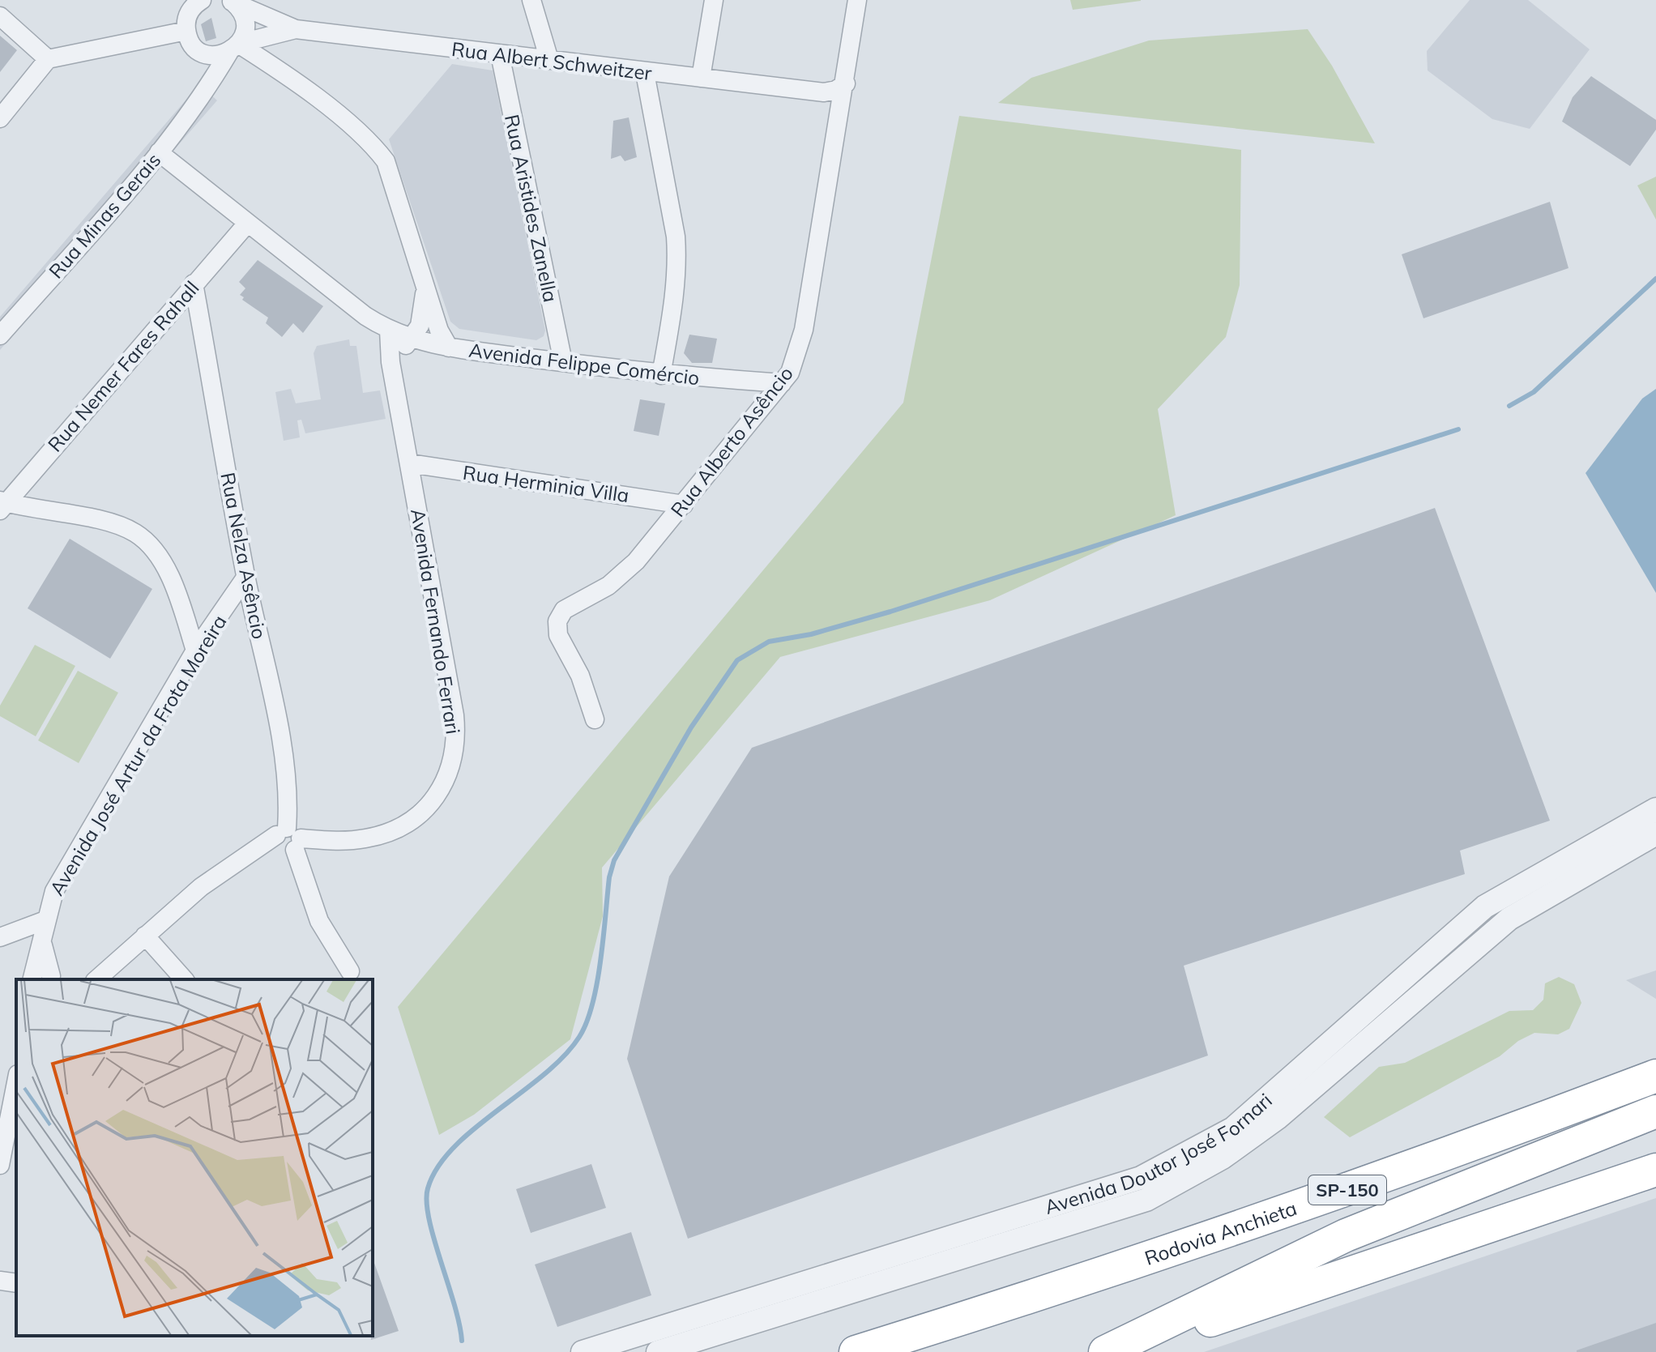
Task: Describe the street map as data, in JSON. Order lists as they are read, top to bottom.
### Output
{
  "streets": {
    "highway": ["SP-150", "Rodovia Anchieta"],
    "street": [
      "Rua Albert Schweitzer",
      "Rua Aristides Zanella",
      "Rua Minas Gerais",
      "Avenida Felippe Comércio",
      "Rua Nemer Fares Rahall",
      "Rua Alberto Asêncio",
      "Rua Herminia Villa",
      "Rua Nelza Asêncio",
      "Avenida Fernando Ferrari",
      "Avenida José Artur da Frota Moreira",
      "Avenida Doutor José Fornari"
    ]
  },
  "crossings": [
    ["Rua Albert Schweitzer", "Rua Aristides Zanella"],
    ["Rua Albert Schweitzer", "Rua Minas Gerais"],
    ["Rua Albert Schweitzer", "Rua Alberto Asêncio"],
    ["Rua Aristides Zanella", "Avenida Felippe Comércio"],
    ["Avenida Felippe Comércio", "Rua Alberto Asêncio"],
    ["Avenida Felippe Comércio", "Avenida Fernando Ferrari"],
    ["Rua Nemer Fares Rahall", "Rua Nelza Asêncio"],
    ["Rua Alberto Asêncio", "Rua Herminia Villa"],
    ["Rua Herminia Villa", "Avenida Fernando Ferrari"],
    ["Rua Nelza Asêncio", "Avenida Fernando Ferrari"],
    ["Rua Nelza Asêncio", "Avenida José Artur da Frota Moreira"]
  ]
}
